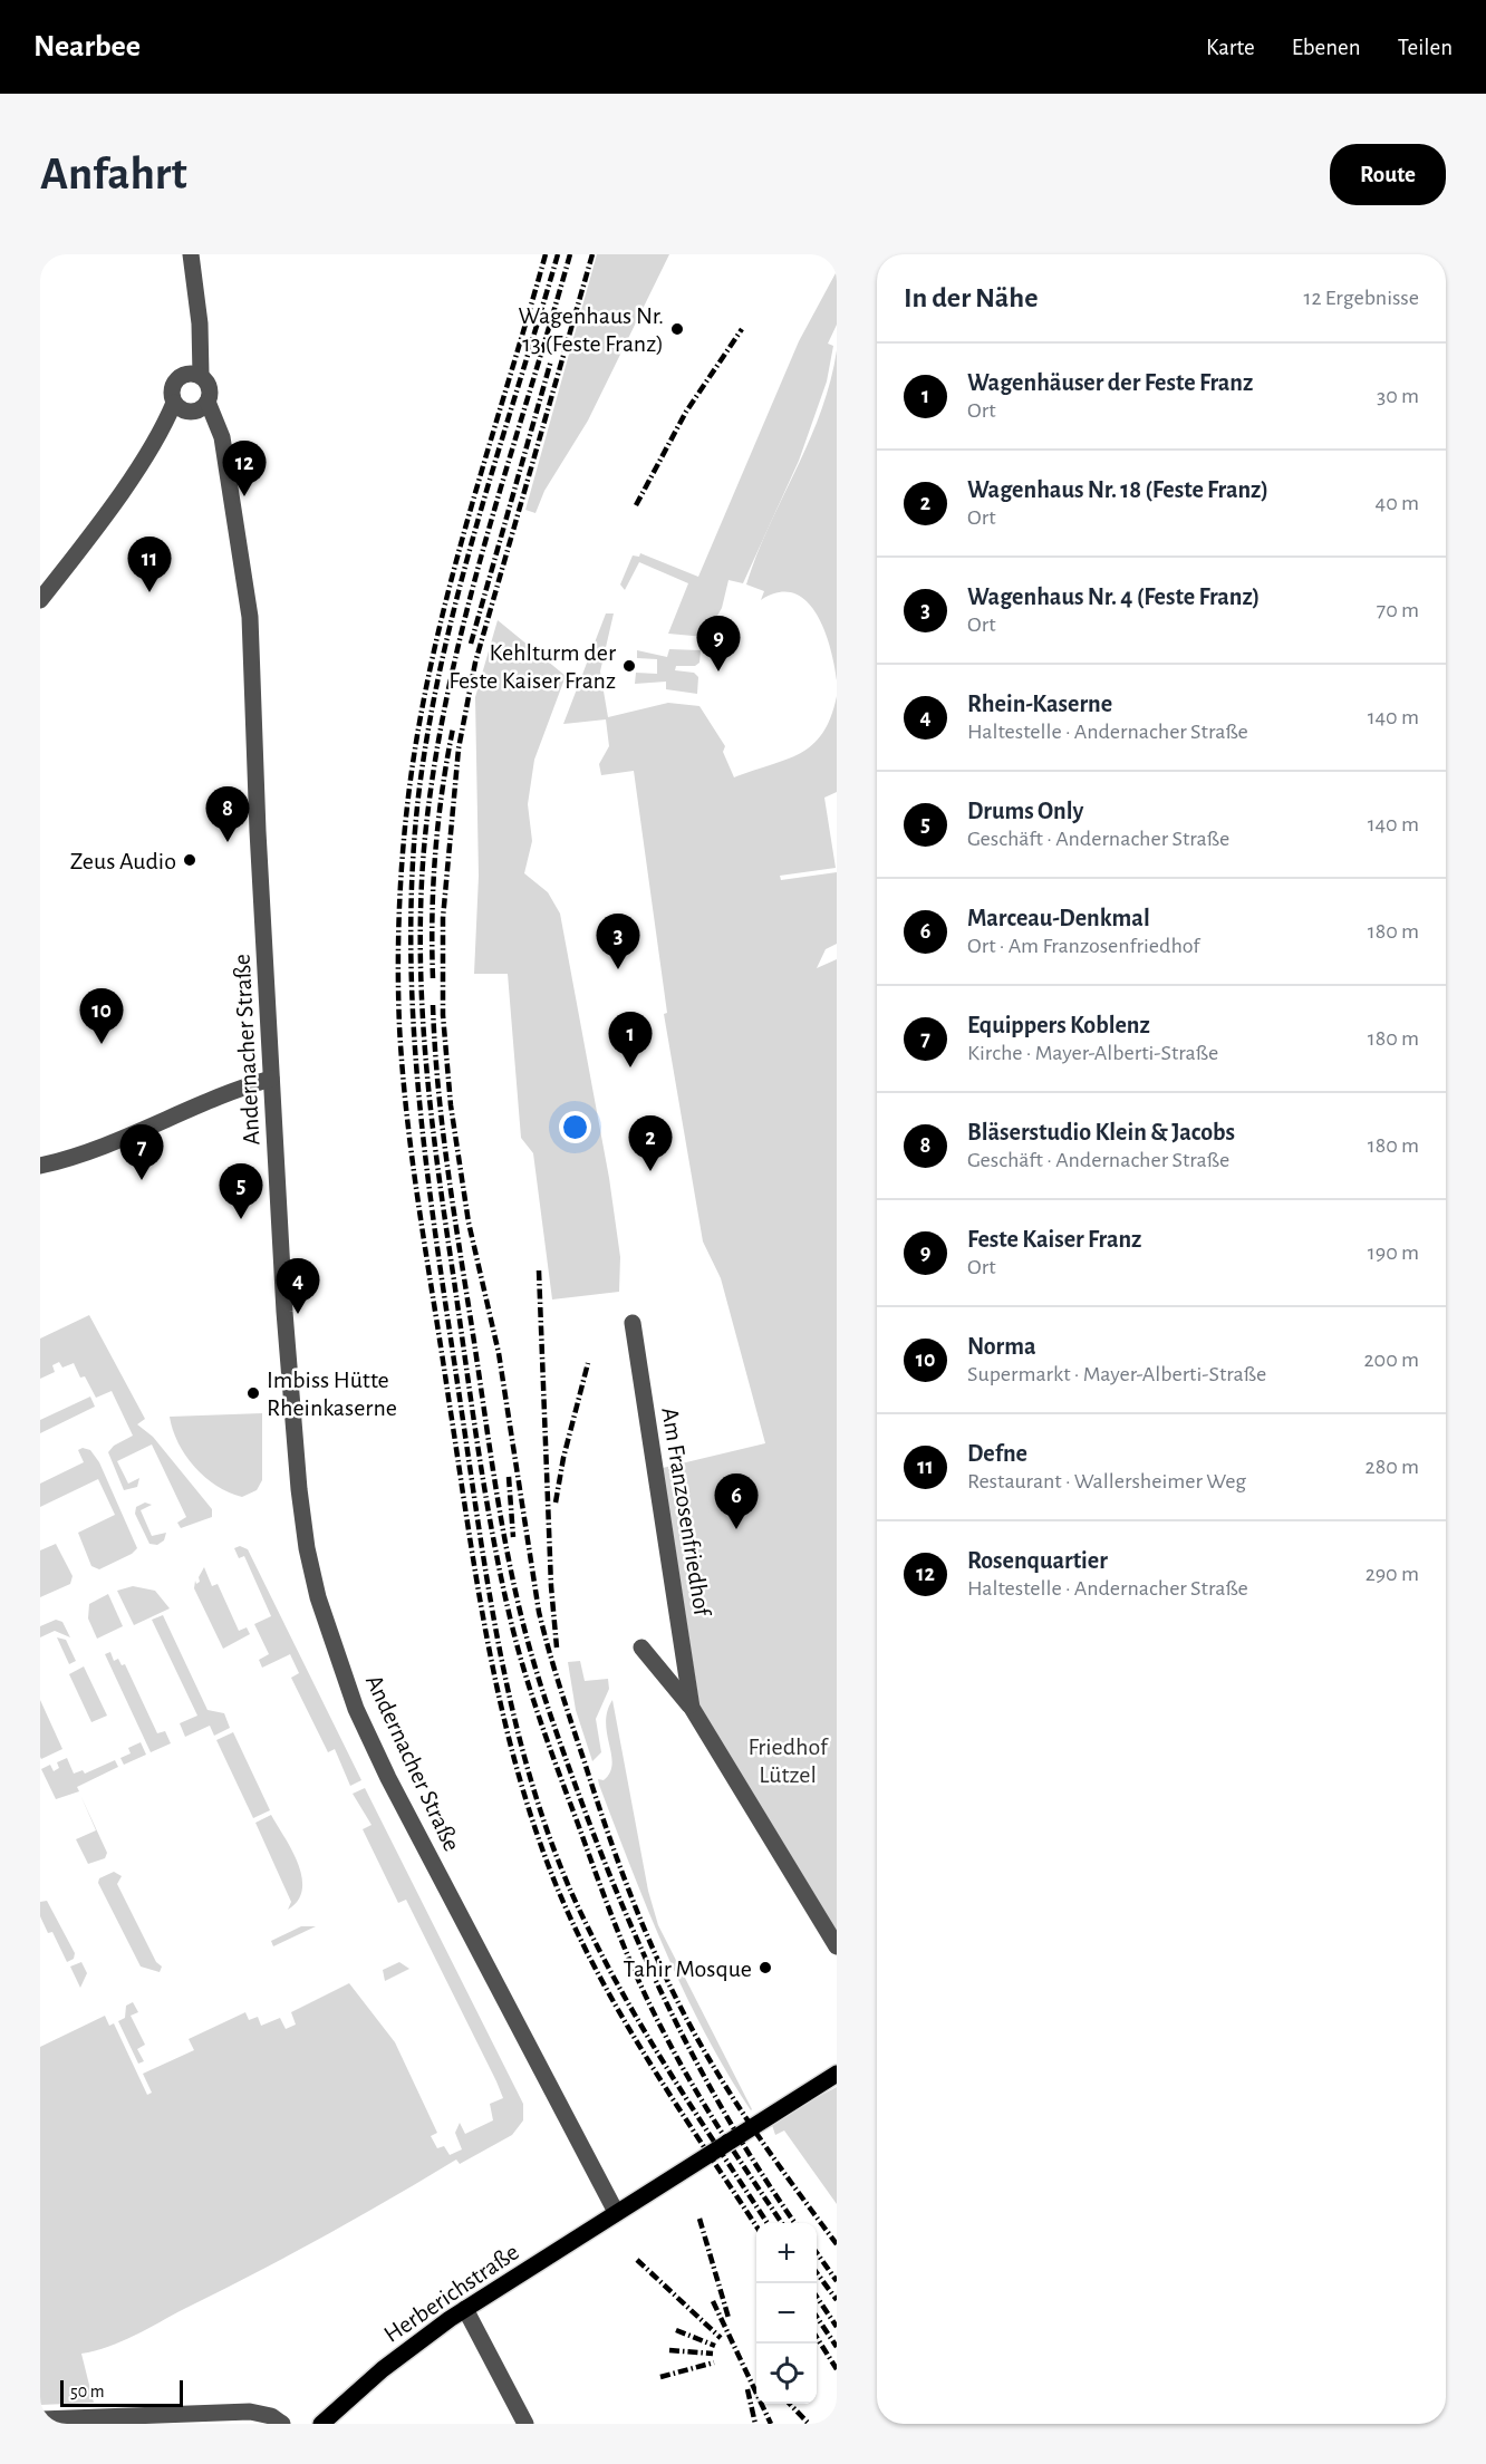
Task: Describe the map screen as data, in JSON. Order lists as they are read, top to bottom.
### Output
{
  "streets": {
    "main road": ["Herberichstraße"],
    "street": ["Andernacher Straße", "Am Franzosenfriedhof"]
  },
  "crossings": [
    ["Andernacher Straße", "Herberichstraße"]
  ],
  "parks": ["Friedhof Lützel"],
  "places": [
    "Wagenhaus Nr. 13 (Feste Franz)",
    "Kehlturm der Feste Kaiser Franz",
    "Zeus Audio",
    "Imbiss Hütte Rheinkaserne",
    "Tahir Mosque"
  ],
  "scale_bar": "50 m",
  "page": {
    "header": "Nearbee",
    "nav": ["Karte", "Ebenen", "Teilen"],
    "buttons": "Route",
    "title": "Anfahrt",
    "heading": ["In der Nähe", "12 Ergebnisse"],
    "list": [
      {
        "mark": "1",
        "name": "Wagenhäuser der Feste Franz",
        "note": "Ort",
        "value": "30 m"
      },
      {
        "mark": "2",
        "name": "Wagenhaus Nr. 18 (Feste Franz)",
        "note": "Ort",
        "value": "40 m"
      },
      {
        "mark": "3",
        "name": "Wagenhaus Nr. 4 (Feste Franz)",
        "note": "Ort",
        "value": "70 m"
      },
      {
        "mark": "4",
        "name": "Rhein-Kaserne",
        "note": "Haltestelle · Andernacher Straße",
        "value": "140 m"
      },
      {
        "mark": "5",
        "name": "Drums Only",
        "note": "Geschäft · Andernacher Straße",
        "value": "140 m"
      },
      {
        "mark": "6",
        "name": "Marceau-Denkmal",
        "note": "Ort · Am Franzosenfriedhof",
        "value": "180 m"
      },
      {
        "mark": "7",
        "name": "Equippers Koblenz",
        "note": "Kirche · Mayer-Alberti-Straße",
        "value": "180 m"
      },
      {
        "mark": "8",
        "name": "Bläserstudio Klein & Jacobs",
        "note": "Geschäft · Andernacher Straße",
        "value": "180 m"
      },
      {
        "mark": "9",
        "name": "Feste Kaiser Franz",
        "note": "Ort",
        "value": "190 m"
      },
      {
        "mark": "10",
        "name": "Norma",
        "note": "Supermarkt · Mayer-Alberti-Straße",
        "value": "200 m"
      },
      {
        "mark": "11",
        "name": "Defne",
        "note": "Restaurant · Wallersheimer Weg",
        "value": "280 m"
      },
      {
        "mark": "12",
        "name": "Rosenquartier",
        "note": "Haltestelle · Andernacher Straße",
        "value": "290 m"
      }
    ],
    "pins": [
      "12",
      "11",
      "9",
      "8",
      "3",
      "10",
      "1",
      "2",
      "7",
      "5",
      "4",
      "6"
    ],
    "map_buttons": ["+", "−"],
    "scale": "50 m"
  }
}
